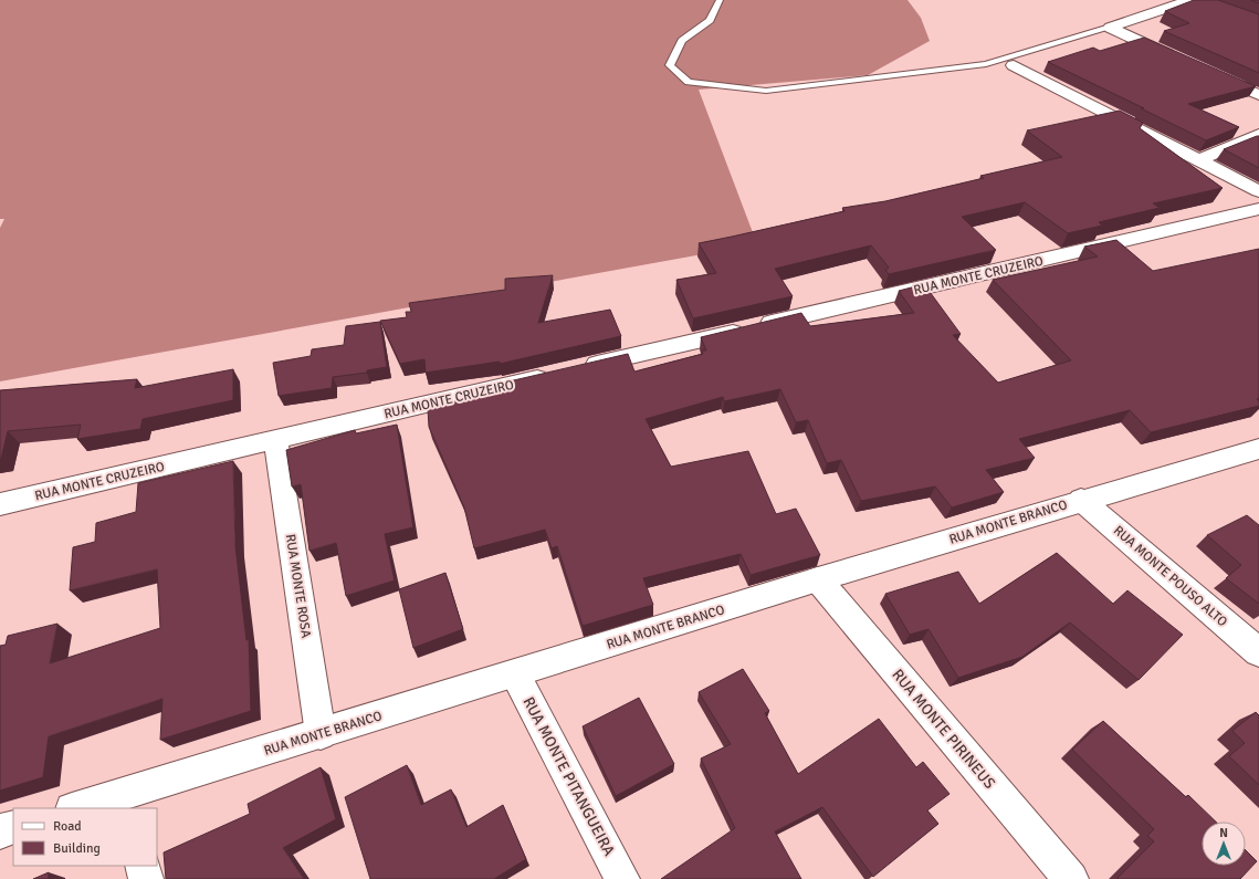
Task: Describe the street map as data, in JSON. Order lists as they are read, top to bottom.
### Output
{
  "streets": {
    "street": [
      "RUA MONTE CRUZEIRO",
      "RUA MONTE BRANCO",
      "RUA MONTE POUSO ALTO",
      "RUA MONTE ROSA",
      "RUA MONTE PIRINEUS",
      "RUA MONTE PITANGUEIRA"
    ]
  },
  "crossings": [
    ["RUA MONTE CRUZEIRO", "RUA MONTE ROSA"],
    ["RUA MONTE BRANCO", "RUA MONTE POUSO ALTO"],
    ["RUA MONTE BRANCO", "RUA MONTE ROSA"],
    ["RUA MONTE BRANCO", "RUA MONTE PIRINEUS"],
    ["RUA MONTE BRANCO", "RUA MONTE PITANGUEIRA"]
  ],
  "legend": ["Road", "Building"],
  "north": "top"
}
